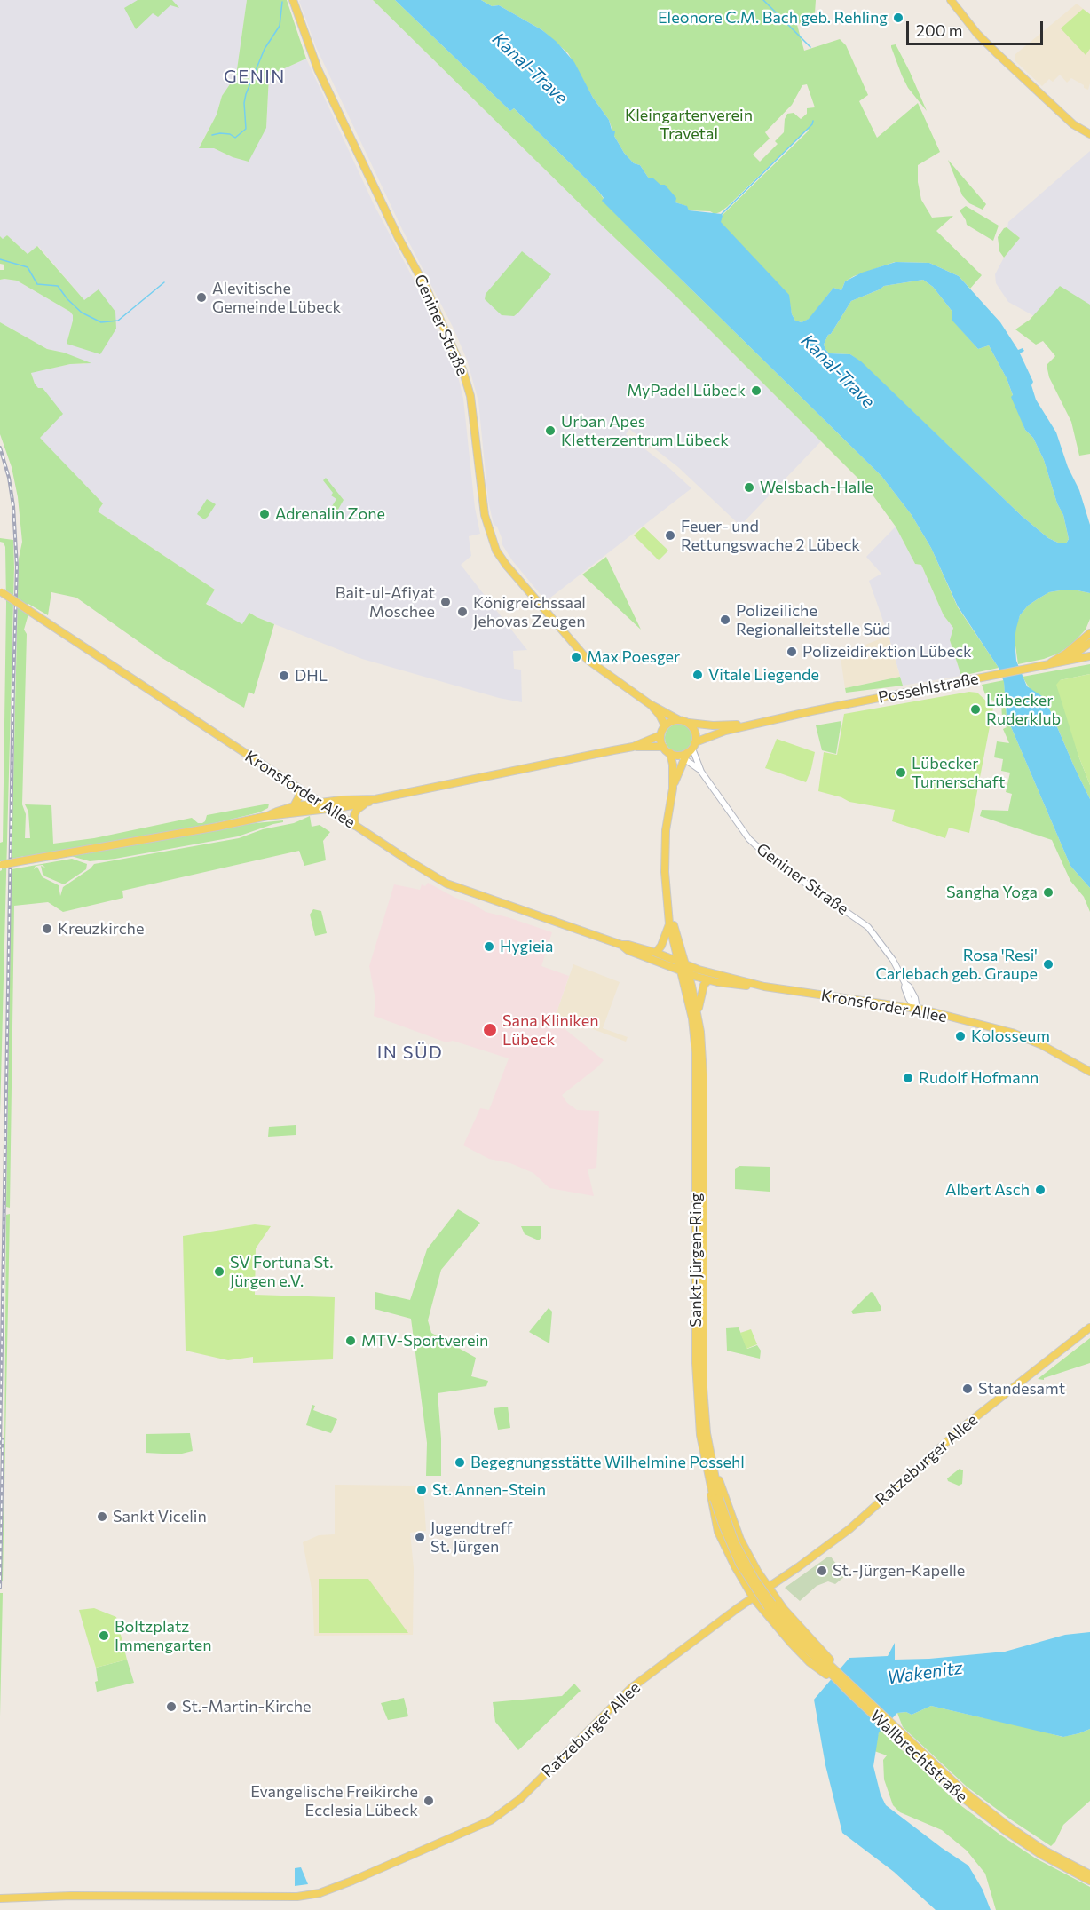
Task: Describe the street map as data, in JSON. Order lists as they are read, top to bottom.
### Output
{
  "streets": {
    "main road": [
      "Geniner Straße",
      "Possehlstraße",
      "Kronsforder Allee",
      "Sankt-Jürgen-Ring",
      "Ratzeburger Allee",
      "Wallbrechtstraße"
    ]
  },
  "crossings": [
    ["Geniner Straße", "Possehlstraße"],
    ["Geniner Straße", "Kronsforder Allee"],
    ["Geniner Straße", "Sankt-Jürgen-Ring"],
    ["Possehlstraße", "Sankt-Jürgen-Ring"],
    ["Kronsforder Allee", "Sankt-Jürgen-Ring"],
    ["Sankt-Jürgen-Ring", "Wallbrechtstraße"]
  ],
  "districts": ["GENIN", "IN SÜD"],
  "water": ["Kanal-Trave", "Wakenitz"],
  "parks": ["Kleingartenverein Travetal"],
  "places": [
    "Eleonore C.M. Bach geb. Rehling",
    "Alevitische Gemeinde Lübeck",
    "MyPadel Lübeck",
    "Urban Apes Kletterzentrum Lübeck",
    "Welsbach-Halle",
    "Adrenalin Zone",
    "Feuer- und Rettungswache 2 Lübeck",
    "Bait-ul-Afiyat Moschee",
    "Königreichssaal Jehovas Zeugen",
    "Polizeiliche Regionalleitstelle Süd",
    "Polizeidirektion Lübeck",
    "Max Poesger",
    "Vitale Liegende",
    "DHL",
    "Lübecker Ruderklub",
    "Lübecker Turnerschaft",
    "Sangha Yoga",
    "Kreuzkirche",
    "Hygieia",
    "Rosa 'Resi' Carlebach geb. Graupe",
    "Sana Kliniken Lübeck",
    "Kolosseum",
    "Rudolf Hofmann",
    "Albert Asch",
    "SV Fortuna St. Jürgen e.V.",
    "MTV-Sportverein",
    "Standesamt",
    "Begegnungsstätte Wilhelmine Possehl",
    "St. Annen-Stein",
    "Sankt Vicelin",
    "Jugendtreff St. Jürgen",
    "St.-Jürgen-Kapelle",
    "Boltzplatz Immengarten",
    "St.-Martin-Kirche",
    "Evangelische Freikirche Ecclesia Lübeck"
  ],
  "scale_bar": "200 m"
}
